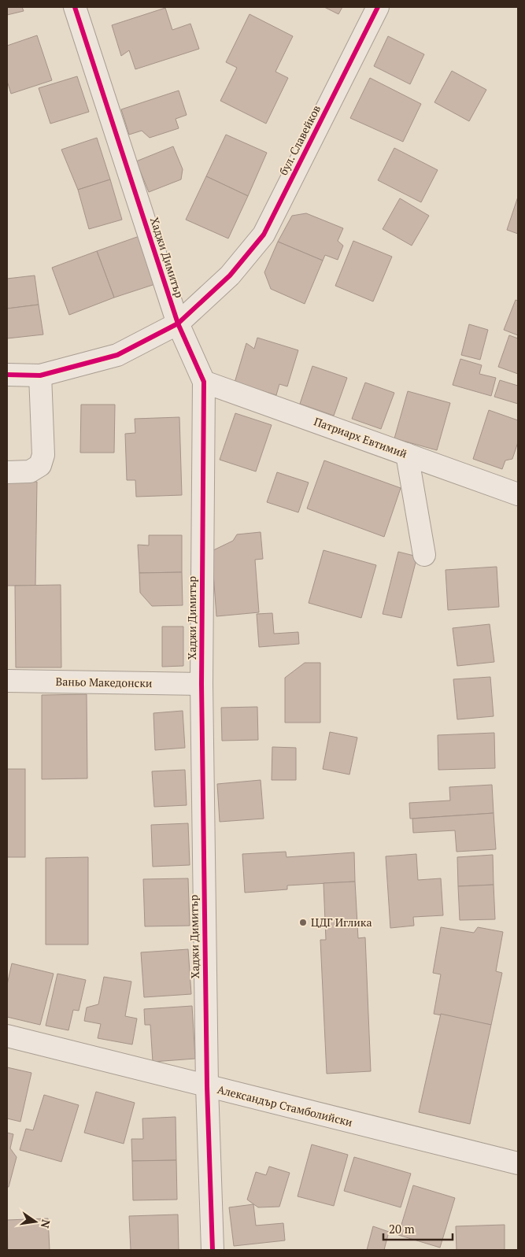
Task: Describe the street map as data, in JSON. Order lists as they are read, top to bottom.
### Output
{
  "streets": {
    "street": [
      "бул. Славейков",
      "Хаджи Димитър",
      "Патриарх Евтимий",
      "Ваньо Македонски",
      "Александър Стамболийски"
    ]
  },
  "crossings": [
    ["бул. Славейков", "Хаджи Димитър"],
    ["Хаджи Димитър", "Патриарх Евтимий"],
    ["Хаджи Димитър", "Ваньо Македонски"],
    ["Хаджи Димитър", "Александър Стамболийски"]
  ],
  "places": ["ЦДГ Иглика"],
  "scale_bar": "20 m",
  "north": "right"
}
